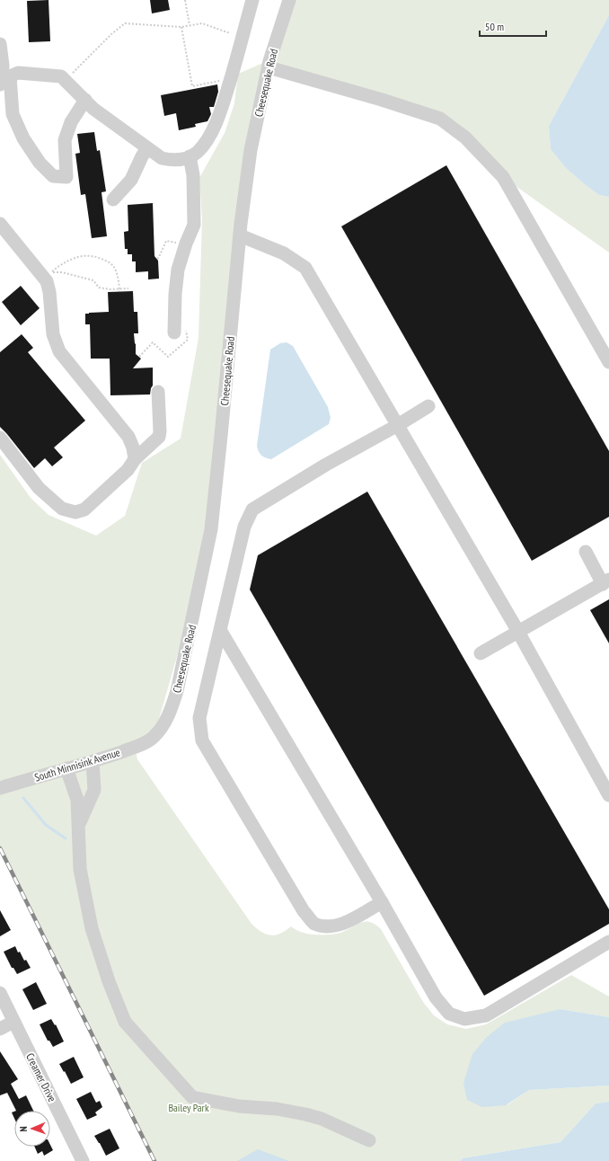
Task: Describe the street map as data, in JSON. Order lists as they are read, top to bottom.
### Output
{
  "streets": {
    "street": ["Cheesequake Road", "South Minnisink Avenue", "Creamer Drive"]
  },
  "crossings": [
    ["Cheesequake Road", "South Minnisink Avenue"]
  ],
  "parks": ["Bailey Park"],
  "scale_bar": "50 m",
  "north": "left"
}
